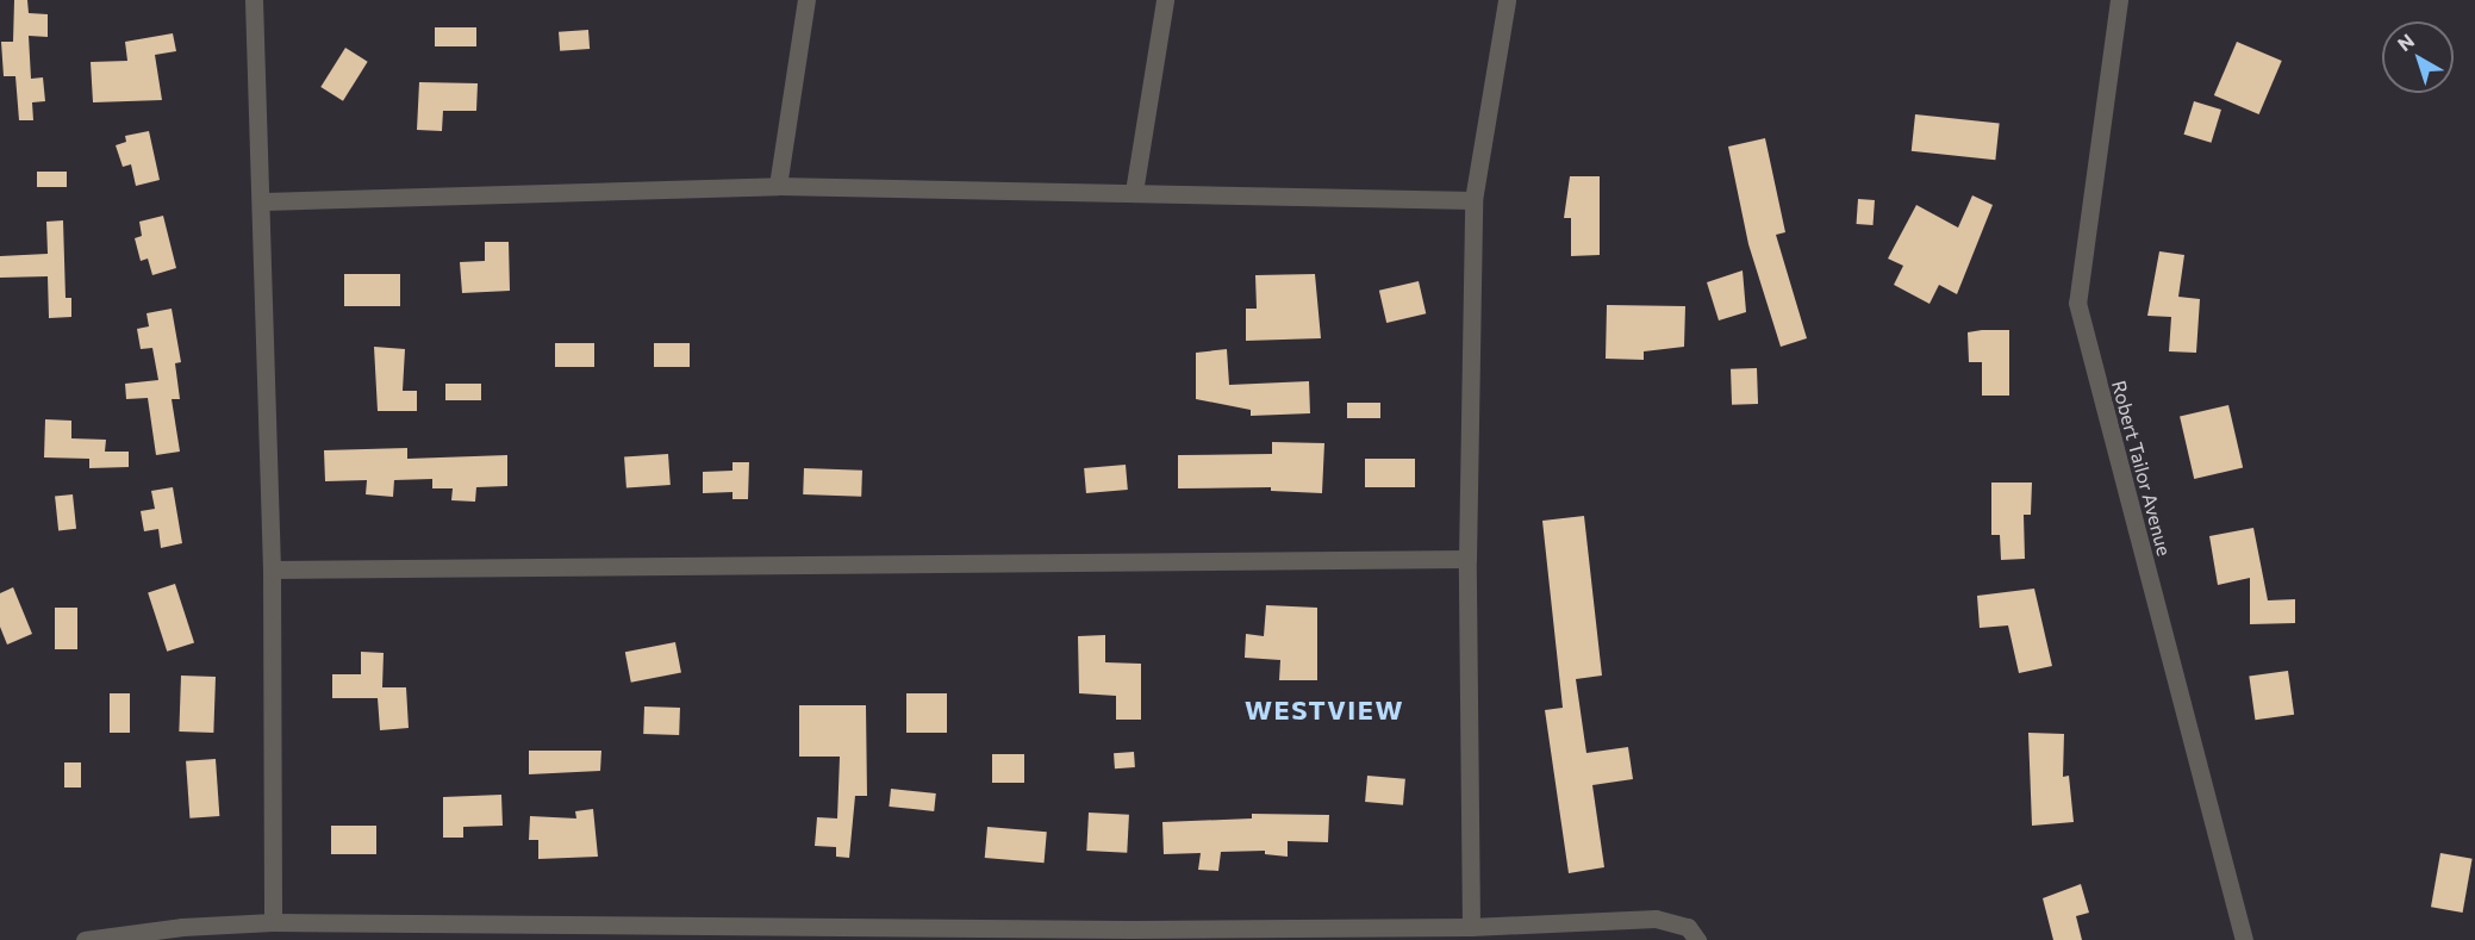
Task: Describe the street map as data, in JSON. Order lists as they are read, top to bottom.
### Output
{
  "streets": {
    "street": ["Robert Tailor Avenue"]
  },
  "districts": ["WESTVIEW"],
  "north": "top left"
}
